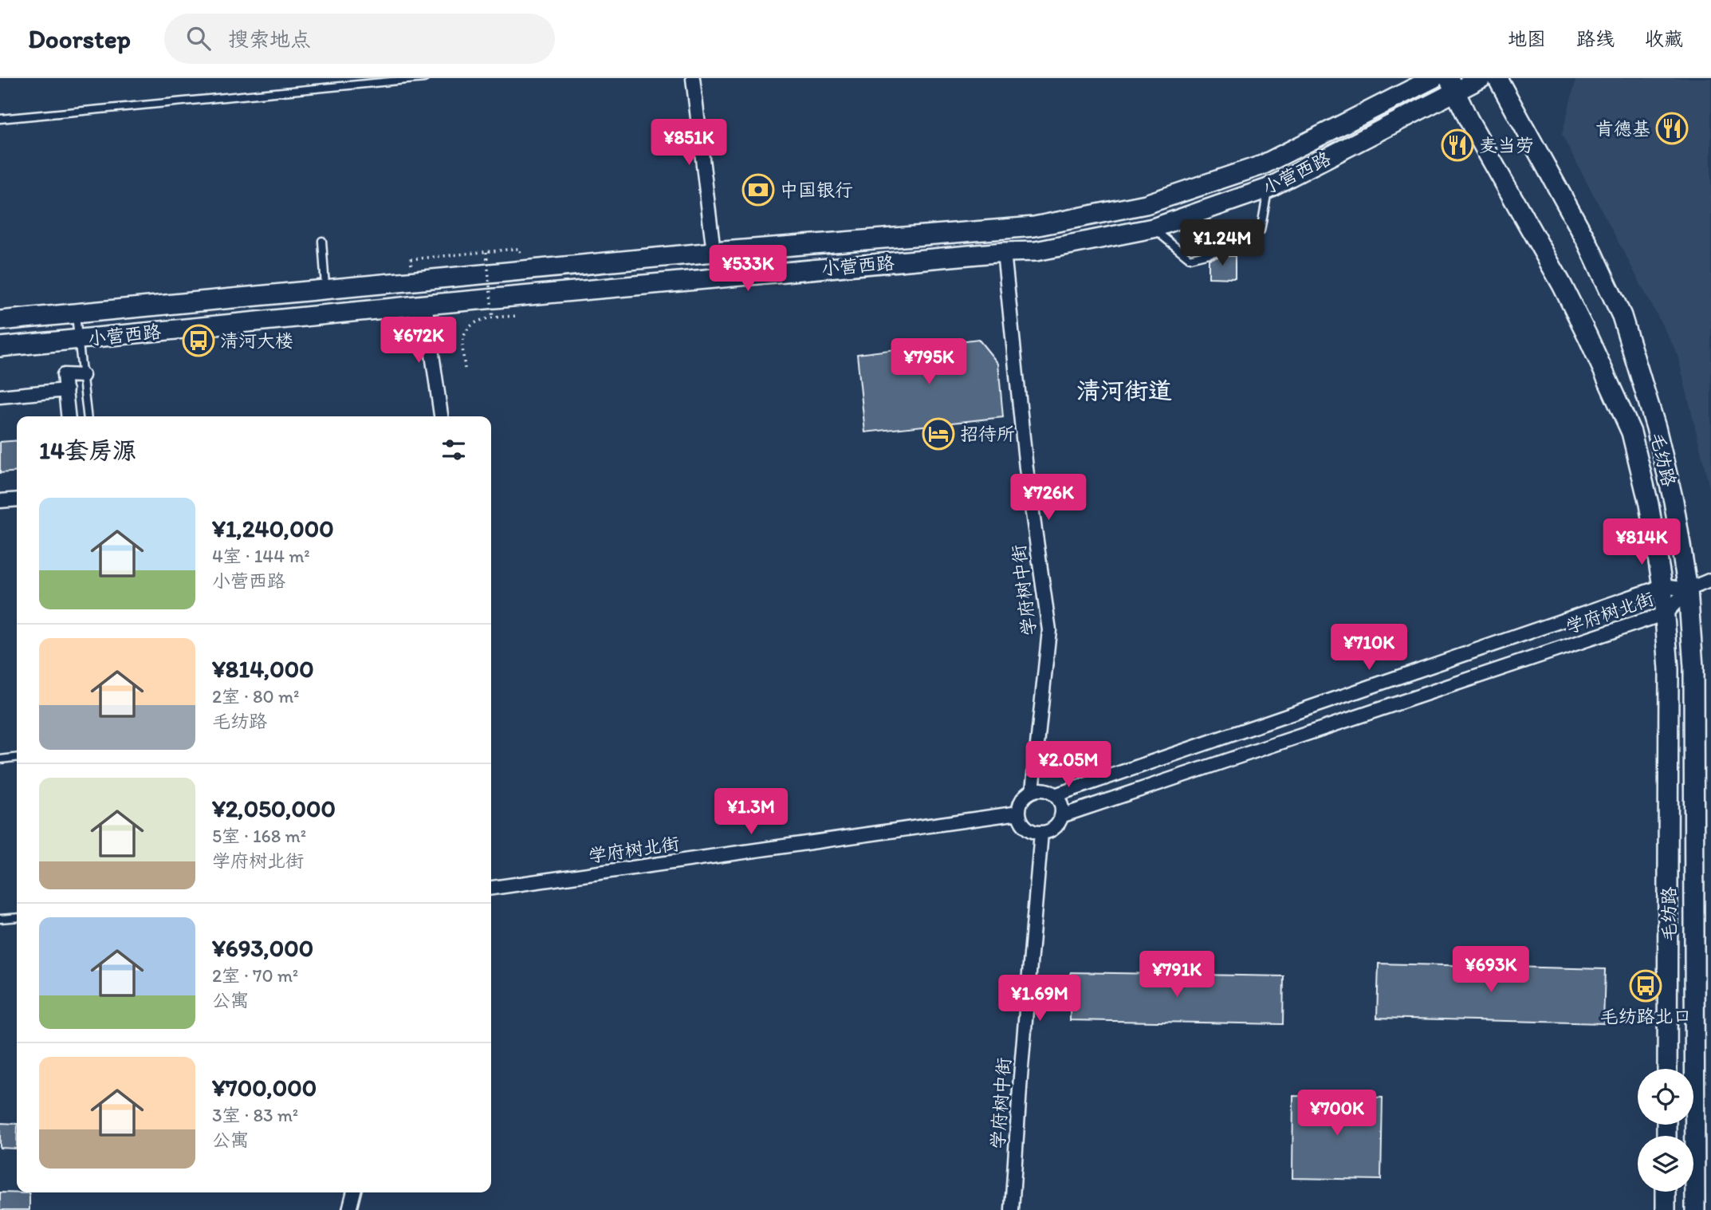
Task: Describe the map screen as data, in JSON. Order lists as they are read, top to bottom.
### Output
{
  "streets": {
    "main road": ["小营西路", "毛纺路"],
    "street": ["学府树中街", "学府树北街"]
  },
  "crossings": [
    ["小营西路", "毛纺路"],
    ["小营西路", "学府树中街"],
    ["毛纺路", "学府树北街"],
    ["学府树中街", "学府树北街"]
  ],
  "districts": ["清河街道"],
  "places": {
    "restaurant": ["肯德基", "麦当劳"],
    "bank": ["中国银行"],
    "bus stop": ["清河大楼", "毛纺路北口"],
    "hotel": ["招待所"]
  },
  "page": {
    "header": "Doorstep",
    "search": "搜索地点",
    "nav": ["地图", "路线", "收藏"],
    "price": [
      "¥851K",
      "¥1.24M",
      "¥533K",
      "¥672K",
      "¥795K",
      "¥726K",
      "¥814K",
      "¥710K",
      "¥2.05M",
      "¥1.3M",
      "¥693K",
      "¥791K",
      "¥1.69M",
      "¥700K"
    ],
    "heading": "14套房源",
    "list": [
      {
        "name": "¥1,240,000",
        "note": "4室 · 144 m² · 小营西路"
      },
      {
        "name": "¥814,000",
        "note": "2室 · 80 m² · 毛纺路"
      },
      {
        "name": "¥2,050,000",
        "note": "5室 · 168 m² · 学府树北街"
      },
      {
        "name": "¥693,000",
        "note": "2室 · 70 m² · 公寓"
      },
      {
        "name": "¥700,000",
        "note": "3室 · 83 m² · 公寓"
      }
    ]
  }
}
